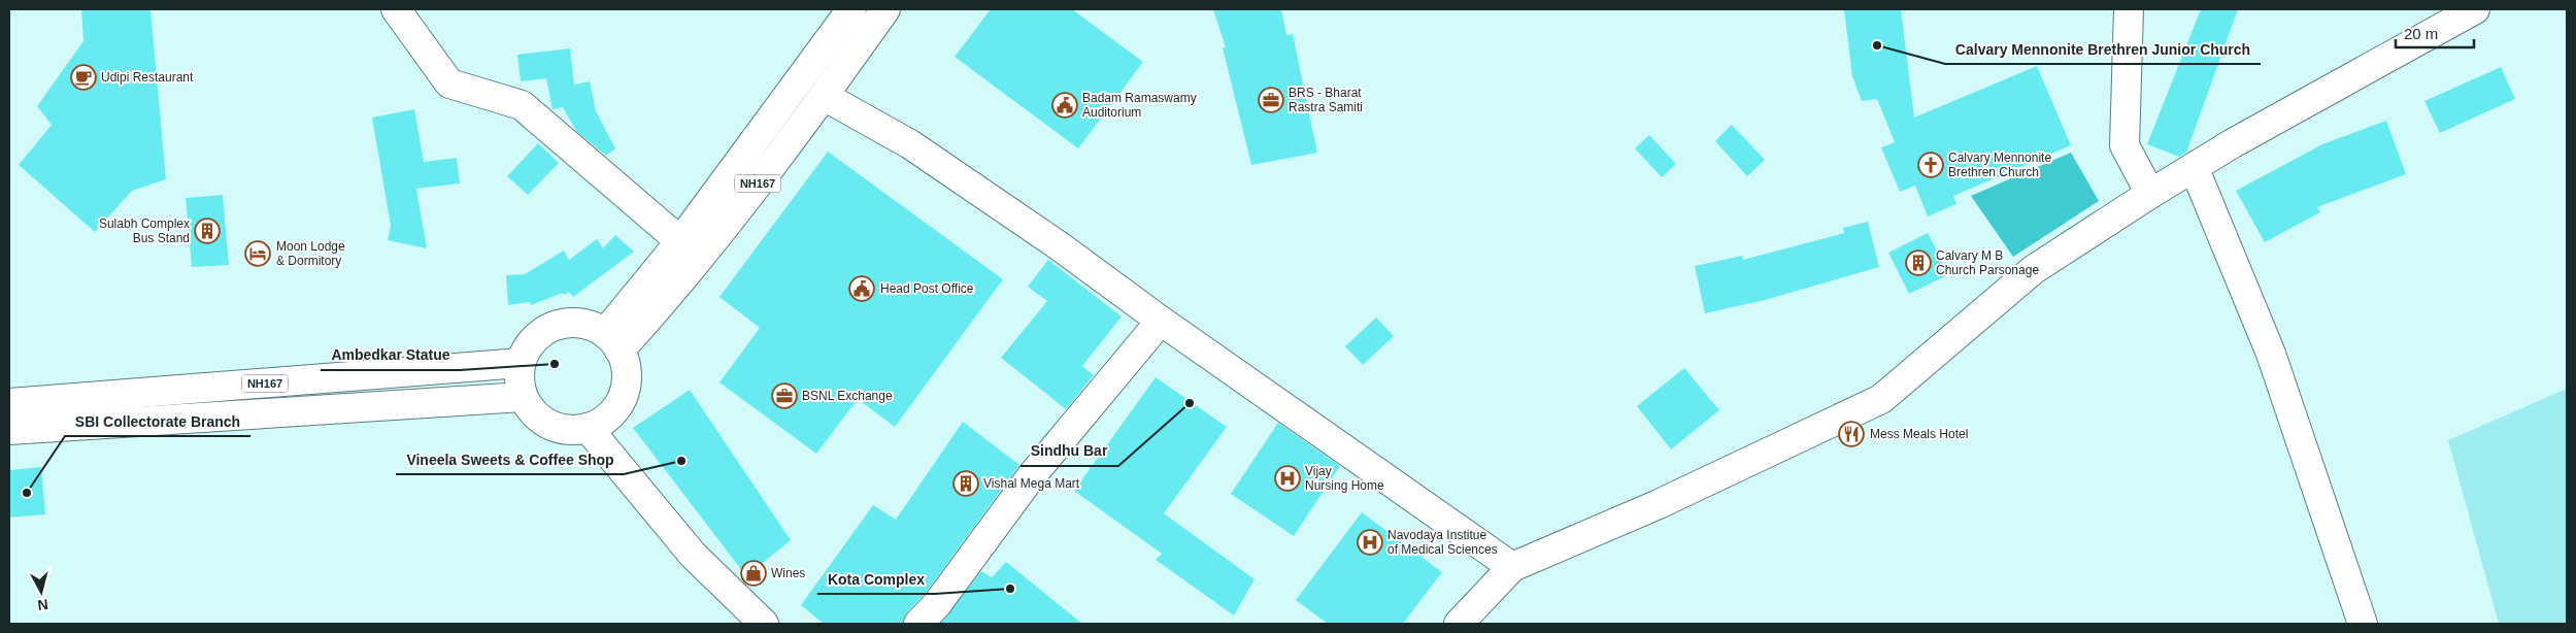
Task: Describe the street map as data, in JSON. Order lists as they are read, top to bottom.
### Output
{
  "streets": {
    "main road": ["NH167"]
  },
  "places": {
    "other": [
      "Calvary Mennonite Brethren Junior Church",
      "Ambedkar Statue",
      "Sindhu Bar",
      "Vineela Sweets & Coffee Shop",
      "SBI Collectorate Branch",
      "Kota Complex"
    ],
    "cafe": ["Udipi Restaurant"],
    "office": ["BRS - Bharat Rastra Samiti", "BSNL Exchange"],
    "public building": ["Badam Ramaswamy Auditorium", "Head Post Office"],
    "church": ["Calvary Mennonite Brethren Church"],
    "building": ["Sulabh Complex Bus Stand", "Calvary M B Church Parsonage", "Vishal Mega Mart"],
    "hotel": ["Moon Lodge & Dormitory"],
    "restaurant": ["Mess Meals Hotel"],
    "hospital": ["Vijay Nursing Home", "Navodaya Institue of Medical Sciences"],
    "shop": ["Wines"]
  },
  "scale_bar": "20 m",
  "north": "bottom"
}
